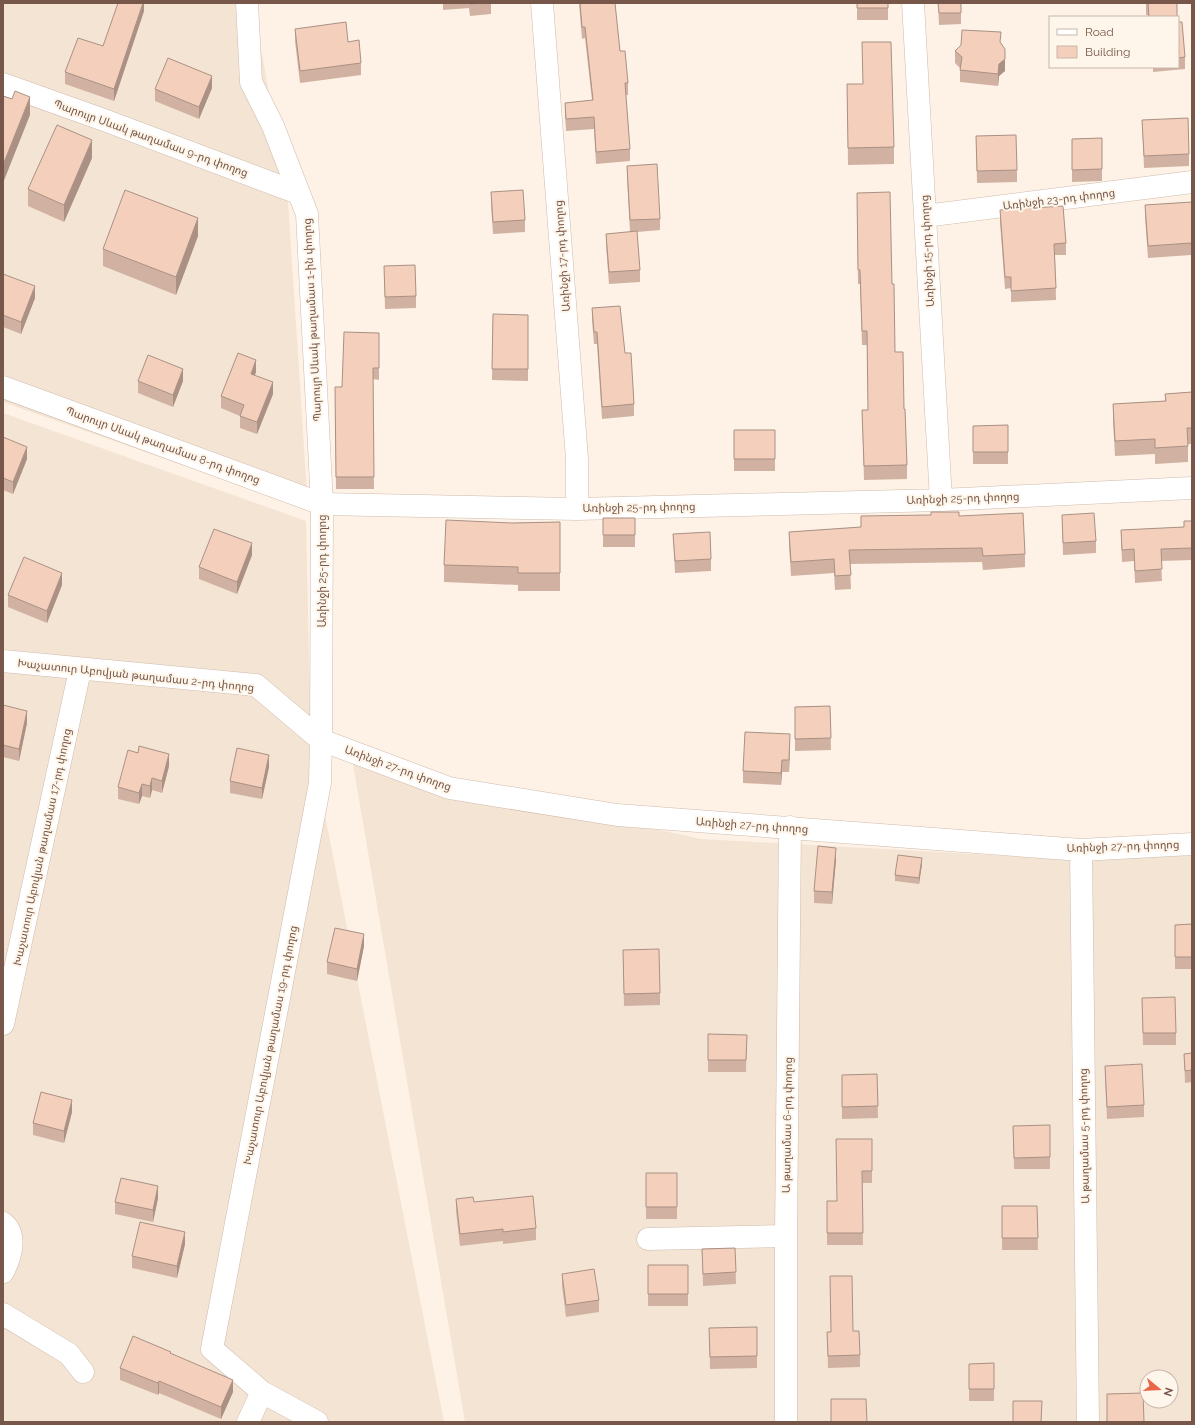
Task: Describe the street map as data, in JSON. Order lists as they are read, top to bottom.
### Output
{
  "streets": {
    "street": [
      "Պարույր Սևակ թաղամաս 9-րդ փողոց",
      "Առինջի 23-րդ փողոց",
      "Առինջի 15-րդ փողոց",
      "Առինջի 17-րդ փողոց",
      "Պարույր Սևակ թաղամաս 1-ին փողոց",
      "Պարույր Սևակ թաղամաս 8-րդ փողոց",
      "Առինջի 25-րդ փողոց",
      "Խաչատուր Աբովյան թաղամաս 2-րդ փողոց",
      "Առինջի 27-րդ փողոց",
      "Խաչատուր Աբովյան թաղամաս 17-րդ փողոց",
      "Խաչատուր Աբովյան թաղամաս 19-րդ փողոց",
      "Ա թաղամաս 6-րդ փողոց",
      "Ա թաղամաս 5-րդ փողոց"
    ]
  },
  "crossings": [
    ["Պարույր Սևակ թաղամաս 9-րդ փողոց", "Պարույր Սևակ թաղամաս 1-ին փողոց"],
    ["Առինջի 23-րդ փողոց", "Առինջի 15-րդ փողոց"],
    ["Առինջի 15-րդ փողոց", "Առինջի 25-րդ փողոց"],
    ["Առինջի 17-րդ փողոց", "Առինջի 25-րդ փողոց"],
    ["Պարույր Սևակ թաղամաս 1-ին փողոց", "Պարույր Սևակ թաղամաս 8-րդ փողոց"],
    ["Պարույր Սևակ թաղամաս 1-ին փողոց", "Առինջի 25-րդ փողոց"],
    ["Պարույր Սևակ թաղամաս 8-րդ փողոց", "Առինջի 25-րդ փողոց"],
    ["Առինջի 25-րդ փողոց", "Խաչատուր Աբովյան թաղամաս 2-րդ փողոց"],
    ["Առինջի 25-րդ փողոց", "Առինջի 27-րդ փողոց"],
    ["Առինջի 25-րդ փողոց", "Խաչատուր Աբովյան թաղամաս 19-րդ փողոց"],
    ["Խաչատուր Աբովյան թաղամաս 2-րդ փողոց", "Առինջի 27-րդ փողոց"],
    ["Խաչատուր Աբովյան թաղամաս 2-րդ փողոց", "Խաչատուր Աբովյան թաղամաս 17-րդ փողոց"],
    ["Խաչատուր Աբովյան թաղամաս 2-րդ փողոց", "Խաչատուր Աբովյան թաղամաս 19-րդ փողոց"],
    ["Առինջի 27-րդ փողոց", "Խաչատուր Աբովյան թաղամաս 19-րդ փողոց"],
    ["Առինջի 27-րդ փողոց", "Ա թաղամաս 6-րդ փողոց"],
    ["Առինջի 27-րդ փողոց", "Ա թաղամաս 5-րդ փողոց"]
  ],
  "legend": ["Road", "Building"],
  "north": "right"
}
